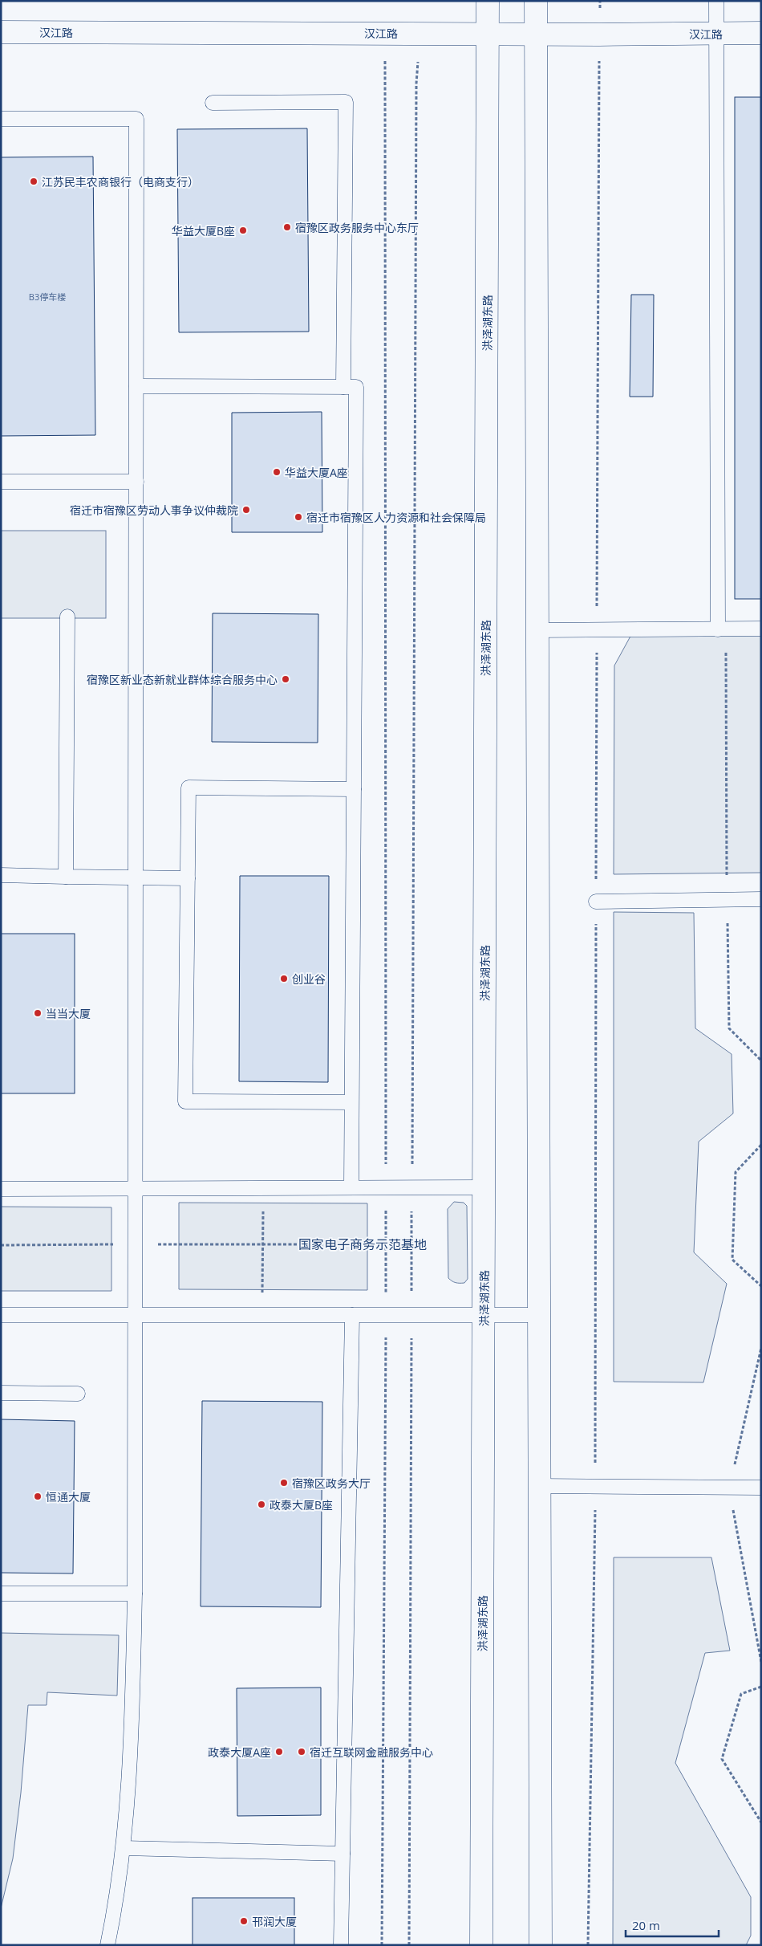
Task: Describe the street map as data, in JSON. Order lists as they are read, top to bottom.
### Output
{
  "streets": {
    "main road": ["汉江路", "洪泽湖东路"]
  },
  "crossings": [
    ["汉江路", "洪泽湖东路"]
  ],
  "districts": ["国家电子商务示范基地"],
  "places": [
    "江苏民丰农商银行（电商支行）",
    "宿豫区政务服务中心东厅",
    "华益大厦B座",
    "华益大厦A座",
    "宿迁市宿豫区劳动人事争议仲裁院",
    "宿迁市宿豫区人力资源和社会保障局",
    "宿豫区新业态新就业群体综合服务中心",
    "创业谷",
    "当当大厦",
    "宿豫区政务大厅",
    "恒通大厦",
    "政泰大厦B座",
    "政泰大厦A座",
    "宿迁互联网金融服务中心",
    "邗润大厦"
  ],
  "house_numbers": ["B3停车楼"],
  "scale_bar": "20 m"
}
